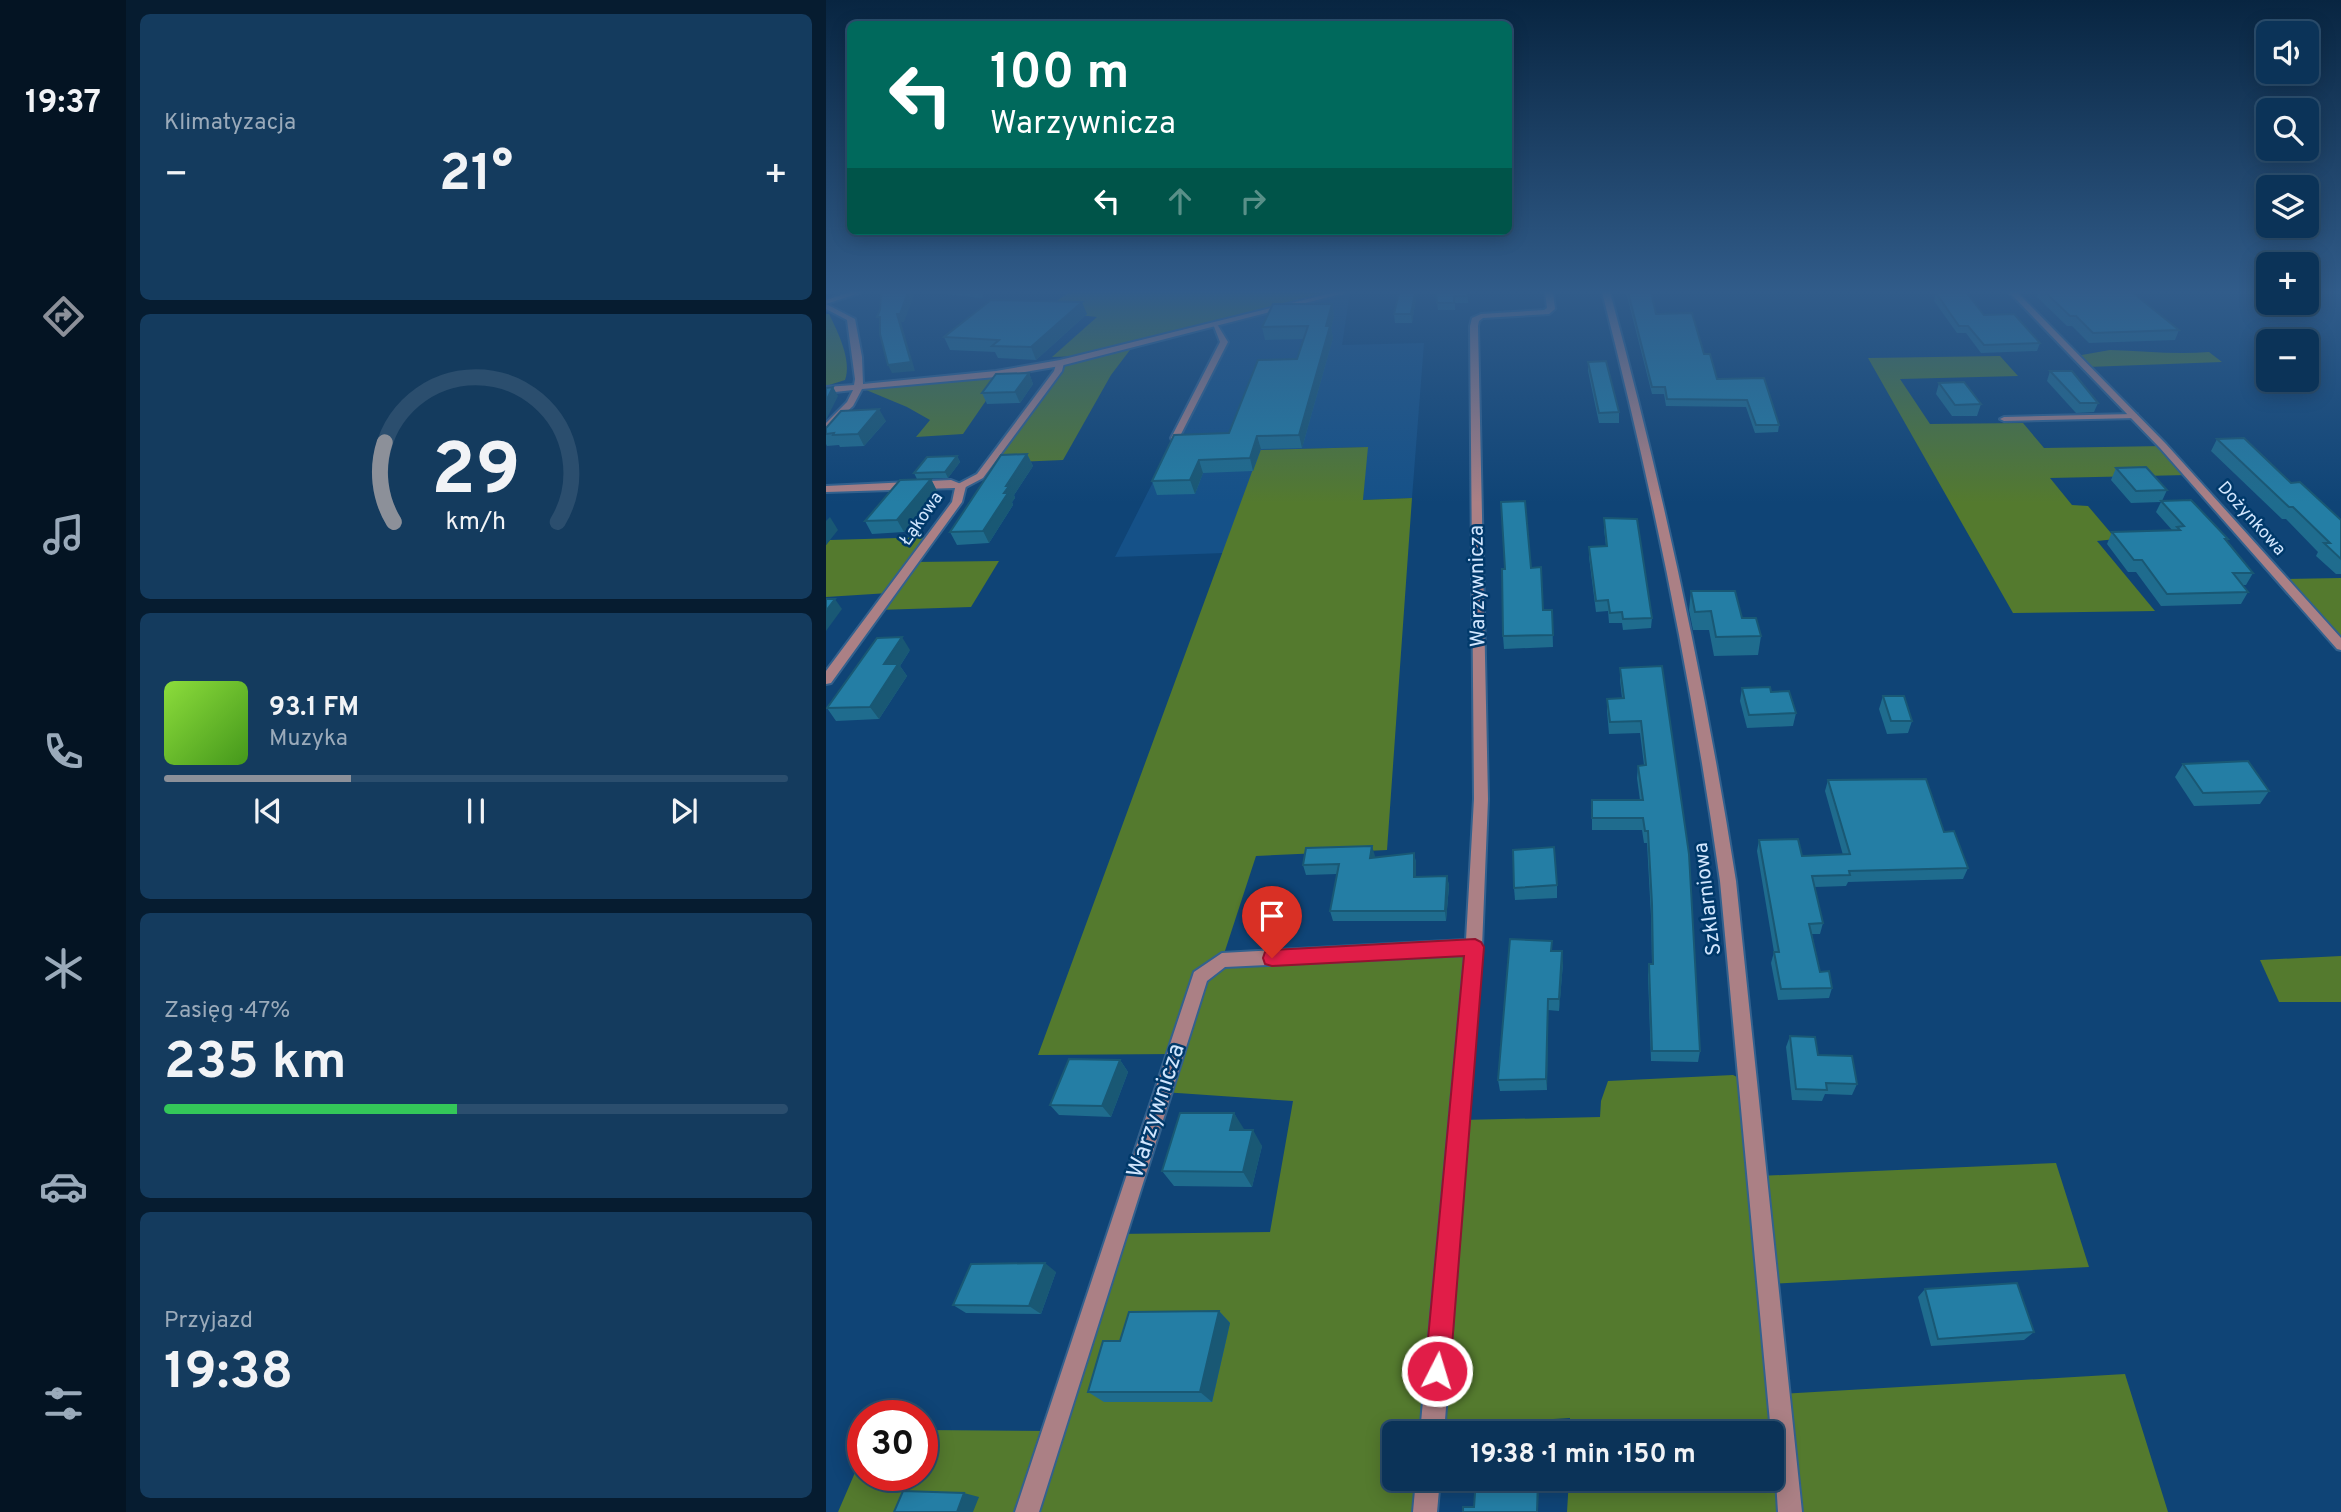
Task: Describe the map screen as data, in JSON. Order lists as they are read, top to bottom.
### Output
{
  "streets": {
    "street": [
      "Łąkowa",
      "Dożynkowa",
      "Warzywnicza",
      "Szklarniowa"
    ]
  },
  "page": {
    "tabs": "19:37",
    "tile": [
      "Klimatyzacja",
      ["Zasięg · 47%", "235 km"],
      ["Przyjazd", "19:38"]
    ],
    "map_buttons": ["+", "−"],
    "turn": ["100 m", "Warzywnicza"],
    "heat": ["−", "21°", "+"],
    "song": ["93.1 FM", "Muzyka"],
    "limit": "30",
    "trip": "19:38 · 1 min · 150 m",
    "gauge": ["29", "km/h"]
  }
}
